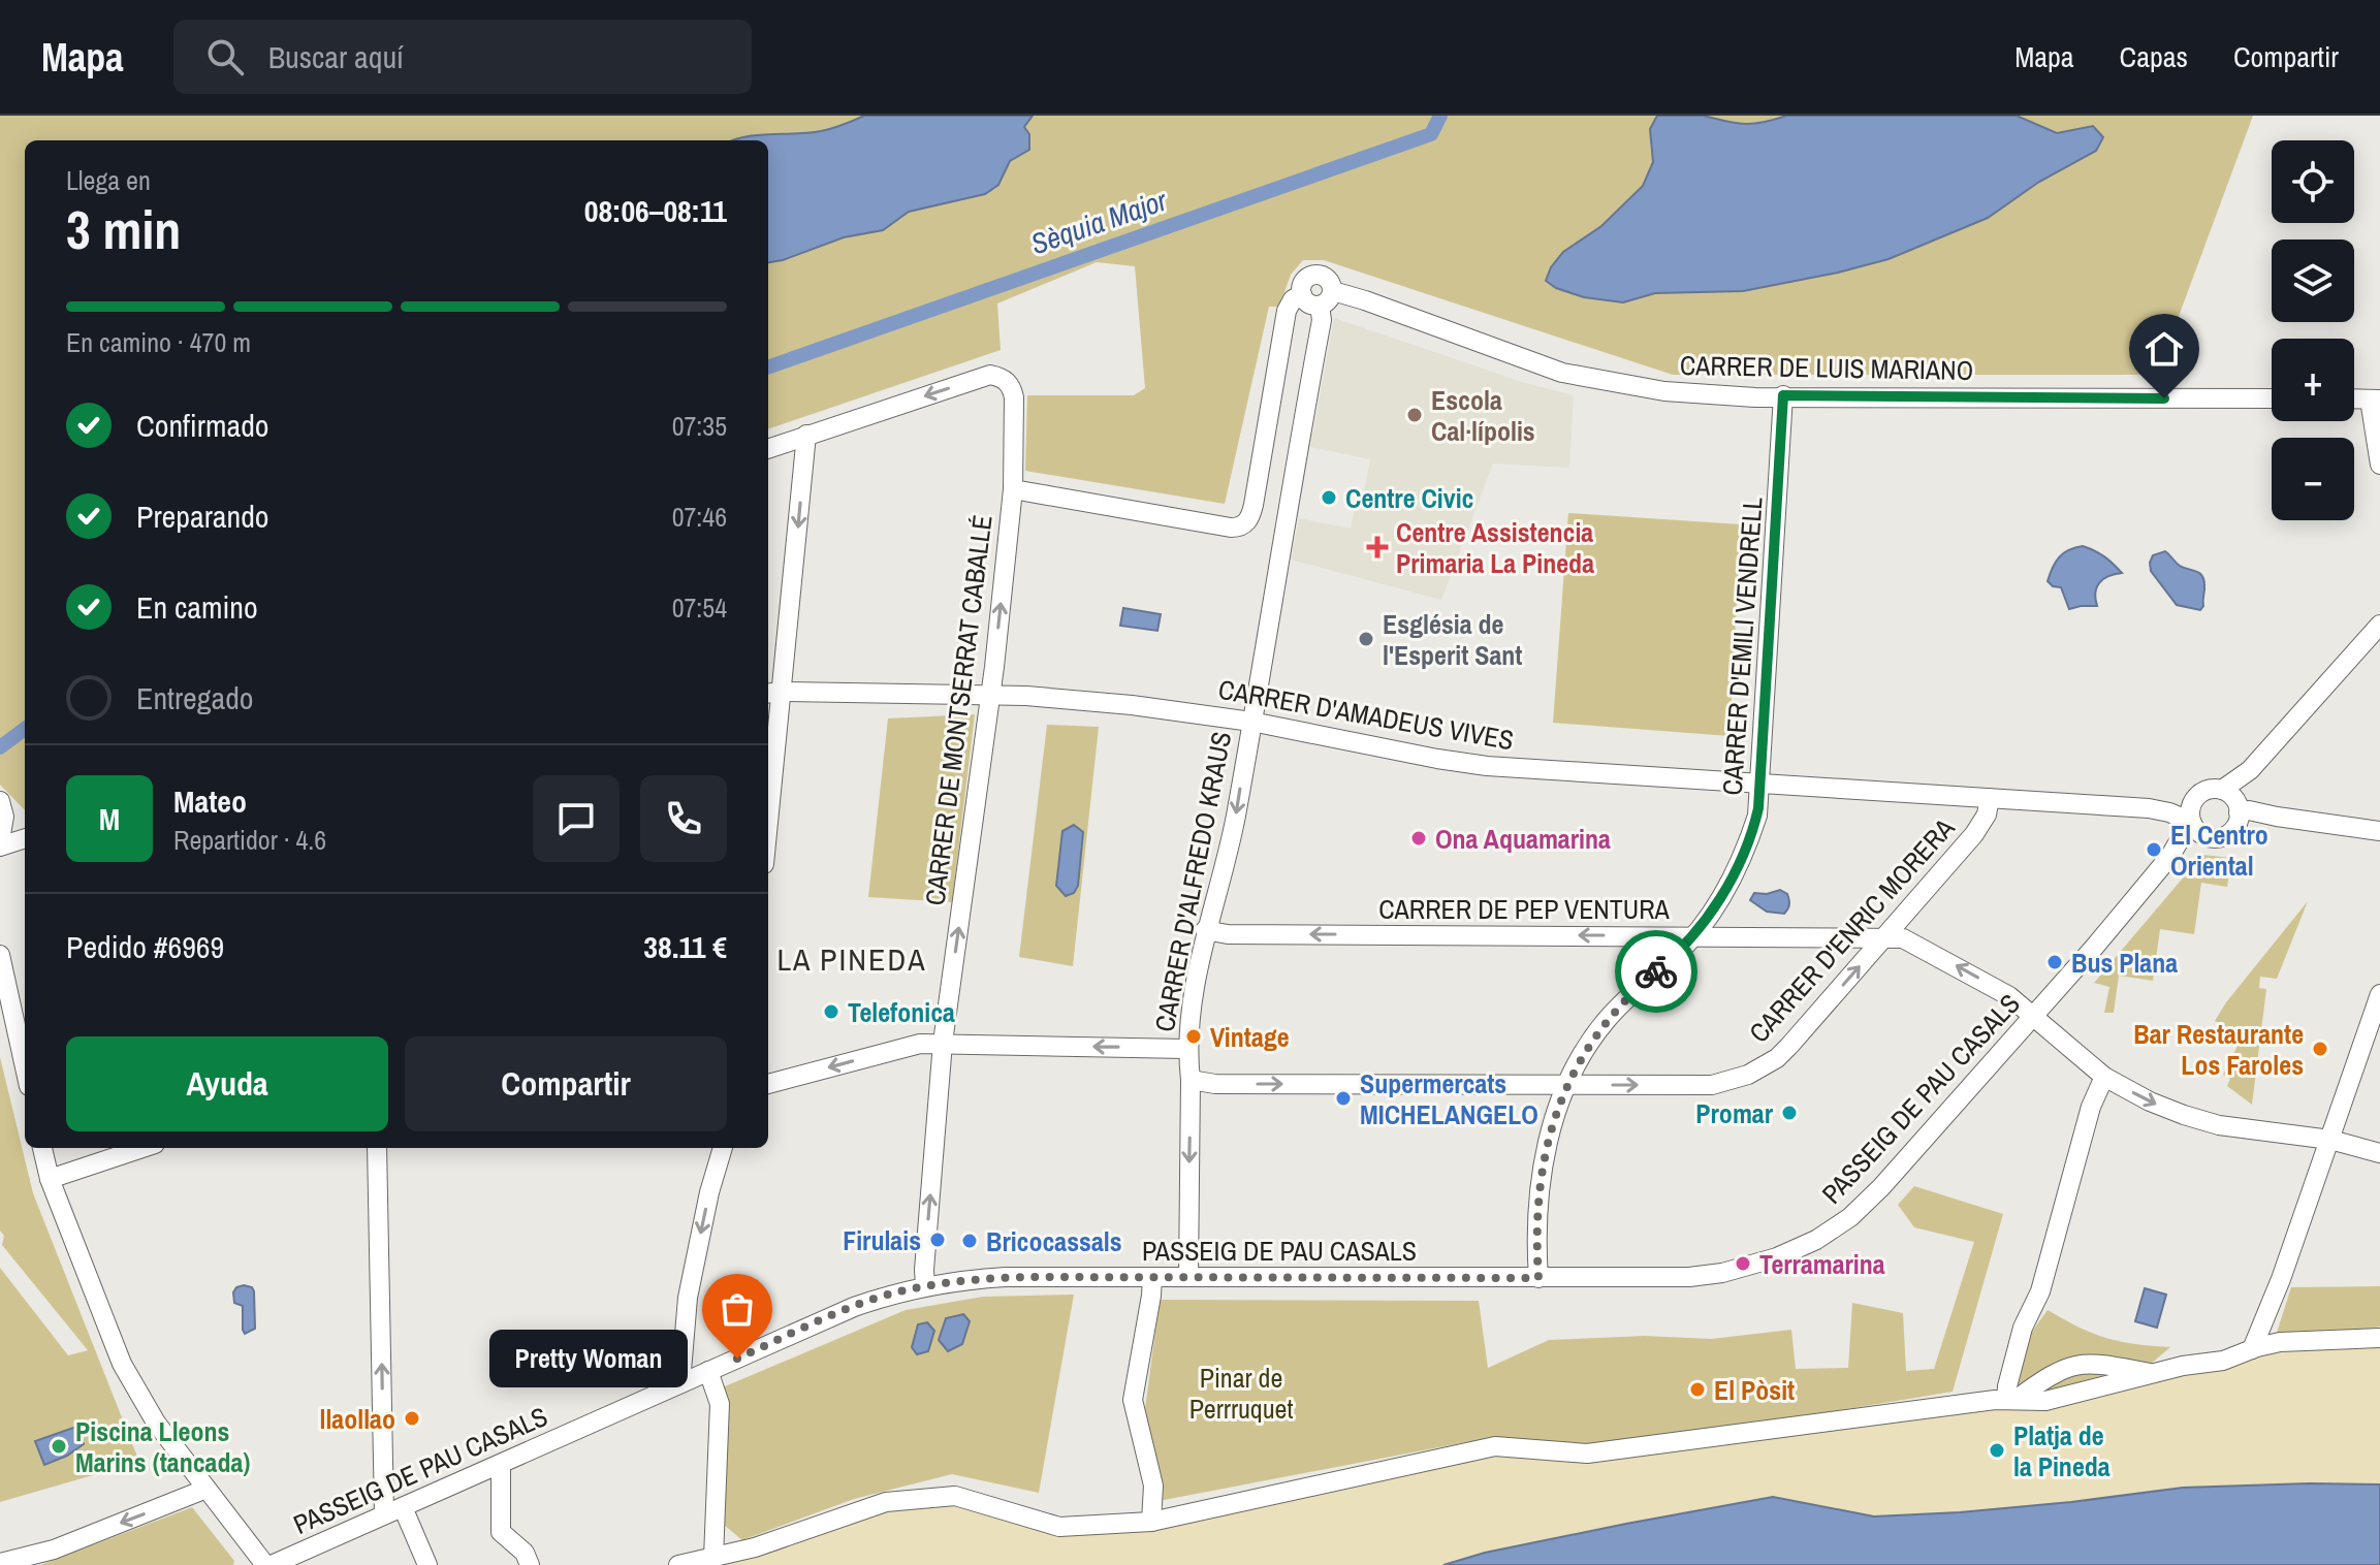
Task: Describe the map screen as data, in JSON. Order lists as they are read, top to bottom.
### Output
{
  "streets": {
    "street": [
      "CARRER DE LUIS MARIANO",
      "CARRER D'EMILI VENDRELL",
      "CARRER DE MONTSERRAT CABALLÉ",
      "CARRER D'AMADEUS VIVES",
      "CARRER D'ALFREDO KRAUS",
      "CARRER DE PEP VENTURA",
      "CARRER D'ENRIC MORERA",
      "PASSEIG DE PAU CASALS"
    ]
  },
  "crossings": [
    ["CARRER DE LUIS MARIANO", "CARRER D'EMILI VENDRELL"],
    ["CARRER DE LUIS MARIANO", "CARRER D'ALFREDO KRAUS"],
    ["CARRER D'EMILI VENDRELL", "CARRER D'AMADEUS VIVES"],
    ["CARRER D'EMILI VENDRELL", "CARRER DE PEP VENTURA"],
    ["CARRER D'EMILI VENDRELL", "CARRER D'ENRIC MORERA"],
    ["CARRER D'EMILI VENDRELL", "PASSEIG DE PAU CASALS"],
    ["CARRER DE MONTSERRAT CABALLÉ", "CARRER D'AMADEUS VIVES"],
    ["CARRER DE MONTSERRAT CABALLÉ", "PASSEIG DE PAU CASALS"],
    ["CARRER D'AMADEUS VIVES", "CARRER D'ALFREDO KRAUS"],
    ["CARRER D'AMADEUS VIVES", "CARRER D'ENRIC MORERA"],
    ["CARRER D'AMADEUS VIVES", "PASSEIG DE PAU CASALS"],
    ["CARRER D'ALFREDO KRAUS", "CARRER DE PEP VENTURA"],
    ["CARRER D'ALFREDO KRAUS", "CARRER D'ENRIC MORERA"],
    ["CARRER D'ALFREDO KRAUS", "PASSEIG DE PAU CASALS"],
    ["CARRER DE PEP VENTURA", "CARRER D'ENRIC MORERA"],
    ["CARRER DE PEP VENTURA", "PASSEIG DE PAU CASALS"]
  ],
  "one_way": ["CARRER D'ALFREDO KRAUS", "CARRER D'ENRIC MORERA"],
  "districts": ["LA PINEDA"],
  "water": ["Sèquia Major"],
  "parks": ["Pinar de Perrruquet"],
  "places": {
    "other": [
      "Escola Cal·lípolis",
      "Centre Civic",
      "Església de l'Esperit Sant",
      "Ona Aquamarina",
      "El Centro Oriental",
      "Bus Plana",
      "Telefonica",
      "Vintage",
      "Bar Restaurante Los Faroles",
      "Supermercats MICHELANGELO",
      "Promar",
      "Firulais",
      "Bricocassals",
      "Terramarina",
      "Pretty Woman",
      "El Pòsit",
      "llaollao",
      "Piscina Lleons Marins (tancada)",
      "Platja de la Pineda"
    ],
    "health": ["Centre Assistencia Primaria La Pineda"]
  },
  "page": {
    "header": "Mapa",
    "search": "Buscar aquí",
    "nav": ["Mapa", "Capas", "Compartir"],
    "map_buttons": ["+", "−"],
    "heading": ["3 min", "Llega en", "08:06–08:11"],
    "panel": [
      "Mateo",
      "Repartidor · 4.6",
      "Pedido #6969",
      "38.11 €"
    ],
    "bar": "En camino · 470 m",
    "list": [
      ["Confirmado", "07:35"],
      ["Preparando", "07:46"],
      ["En camino", "07:54"],
      "Entregado"
    ],
    "round": "M",
    "buttons": ["Ayuda", "Compartir"],
    "bubble": "Pretty Woman"
  }
}
